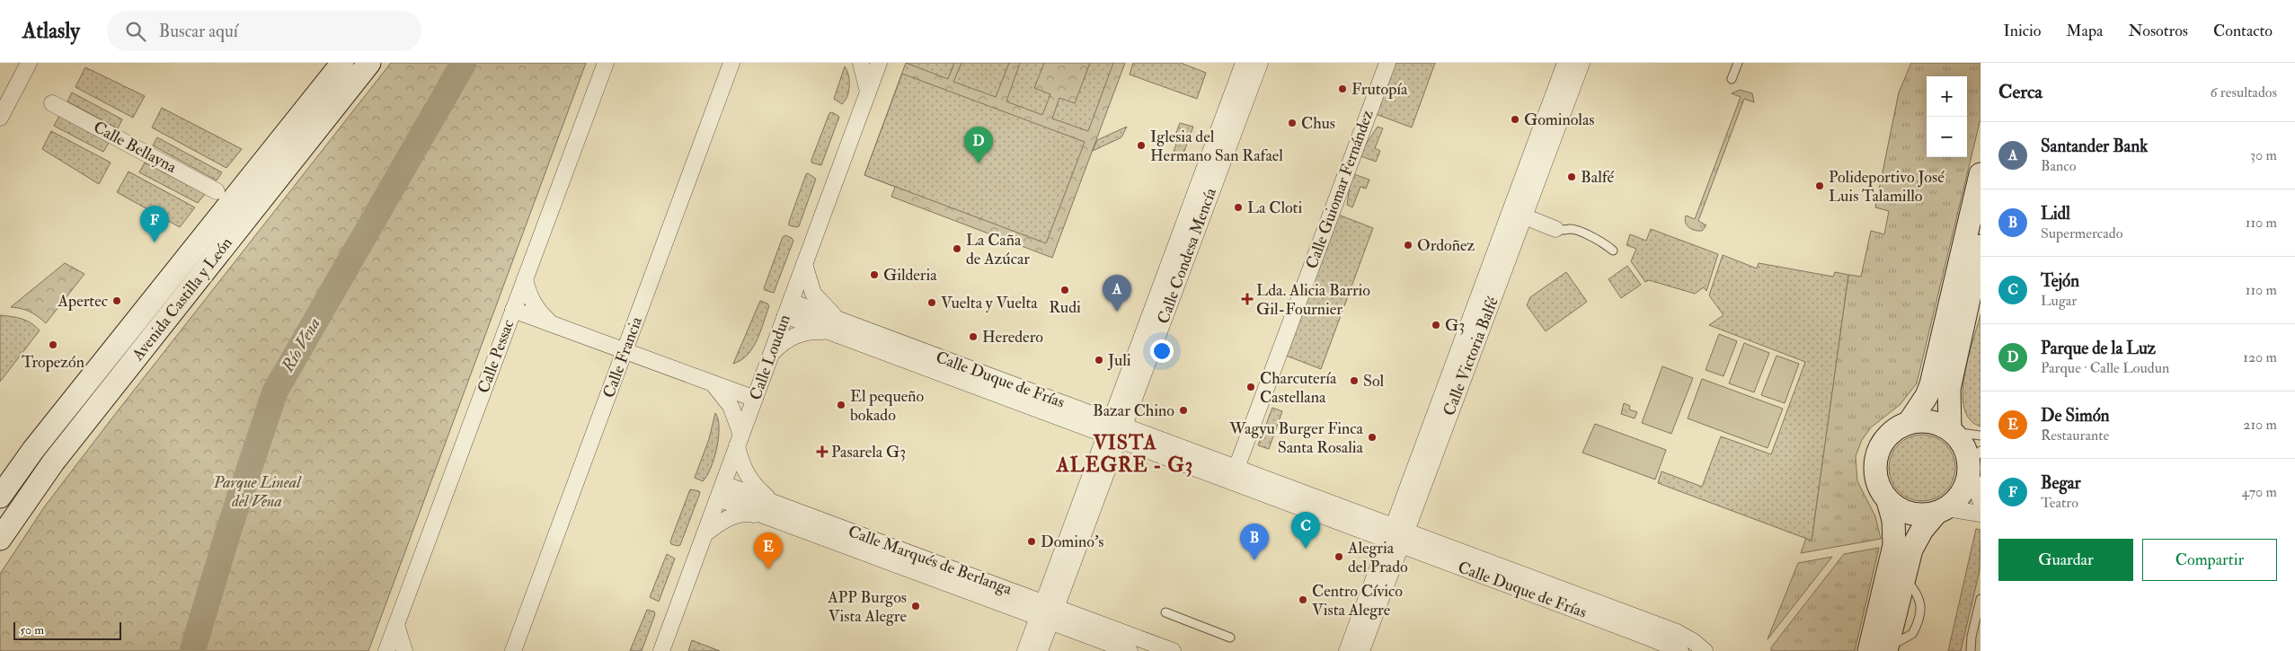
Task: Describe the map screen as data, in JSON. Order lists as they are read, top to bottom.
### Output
{
  "streets": {
    "main road": ["Avenida Castilla y León"],
    "street": [
      "Calle Bellayna",
      "Calle Guiomar Fernández",
      "Calle Condesa Mencía",
      "Calle Pessac",
      "Calle Victoria Balfé",
      "Calle Francia",
      "Calle Loudun",
      "Calle Duque de Frías",
      "Calle Marqués de Berlanga"
    ]
  },
  "crossings": [
    ["Calle Guiomar Fernández", "Calle Duque de Frías"],
    ["Calle Condesa Mencía", "Calle Duque de Frías"],
    ["Calle Condesa Mencía", "Calle Marqués de Berlanga"],
    ["Calle Victoria Balfé", "Calle Duque de Frías"],
    ["Calle Loudun", "Calle Duque de Frías"],
    ["Calle Loudun", "Calle Marqués de Berlanga"]
  ],
  "districts": ["VISTA ALEGRE - G3"],
  "water": ["Río Vena"],
  "parks": ["Parque Lineal del Vena"],
  "places": {
    "other": [
      "Frutopía",
      "Gominolas",
      "Chus",
      "Iglesia del Hermano San Rafael",
      "Balfé",
      "Polideportivo José Luis Talamillo",
      "La Cloti",
      "Ordoñez",
      "La Caña de Azúcar",
      "Gilderia",
      "Rudi",
      "Apertec",
      "Vuelta y Vuelta",
      "G3",
      "Heredero",
      "Tropezón",
      "Juli",
      "Sol",
      "Charcutería Castellana",
      "El pequeño bokado",
      "Bazar Chino",
      "Wagyu Burger Finca Santa Rosalia",
      "Domino's",
      "Alegria del Prado",
      "Centro Cívico Vista Alegre",
      "APP Burgos Vista Alegre"
    ],
    "health": ["Lda. Alicia Barrio Gil-Fournier", "Pasarela G3"]
  },
  "scale_bar": "50 m",
  "page": {
    "header": "Atlasly",
    "search": "Buscar aquí",
    "nav": [
      "Inicio",
      "Mapa",
      "Nosotros",
      "Contacto"
    ],
    "heading": ["Cerca", "6 resultados"],
    "map_buttons": ["+", "−"],
    "list": [
      {
        "mark": "A",
        "name": "Santander Bank",
        "note": "Banco",
        "value": "30 m"
      },
      {
        "mark": "B",
        "name": "Lidl",
        "note": "Supermercado",
        "value": "110 m"
      },
      {
        "mark": "C",
        "name": "Tejón",
        "note": "Lugar",
        "value": "110 m"
      },
      {
        "mark": "D",
        "name": "Parque de la Luz",
        "note": "Parque · Calle Loudun",
        "value": "120 m"
      },
      {
        "mark": "E",
        "name": "De Simón",
        "note": "Restaurante",
        "value": "210 m"
      },
      {
        "mark": "F",
        "name": "Begar",
        "note": "Teatro",
        "value": "470 m"
      }
    ],
    "pins": [
      "D",
      "F",
      "A",
      "C",
      "B",
      "E"
    ],
    "buttons": ["Guardar", "Compartir"],
    "scale": "50 m"
  }
}
